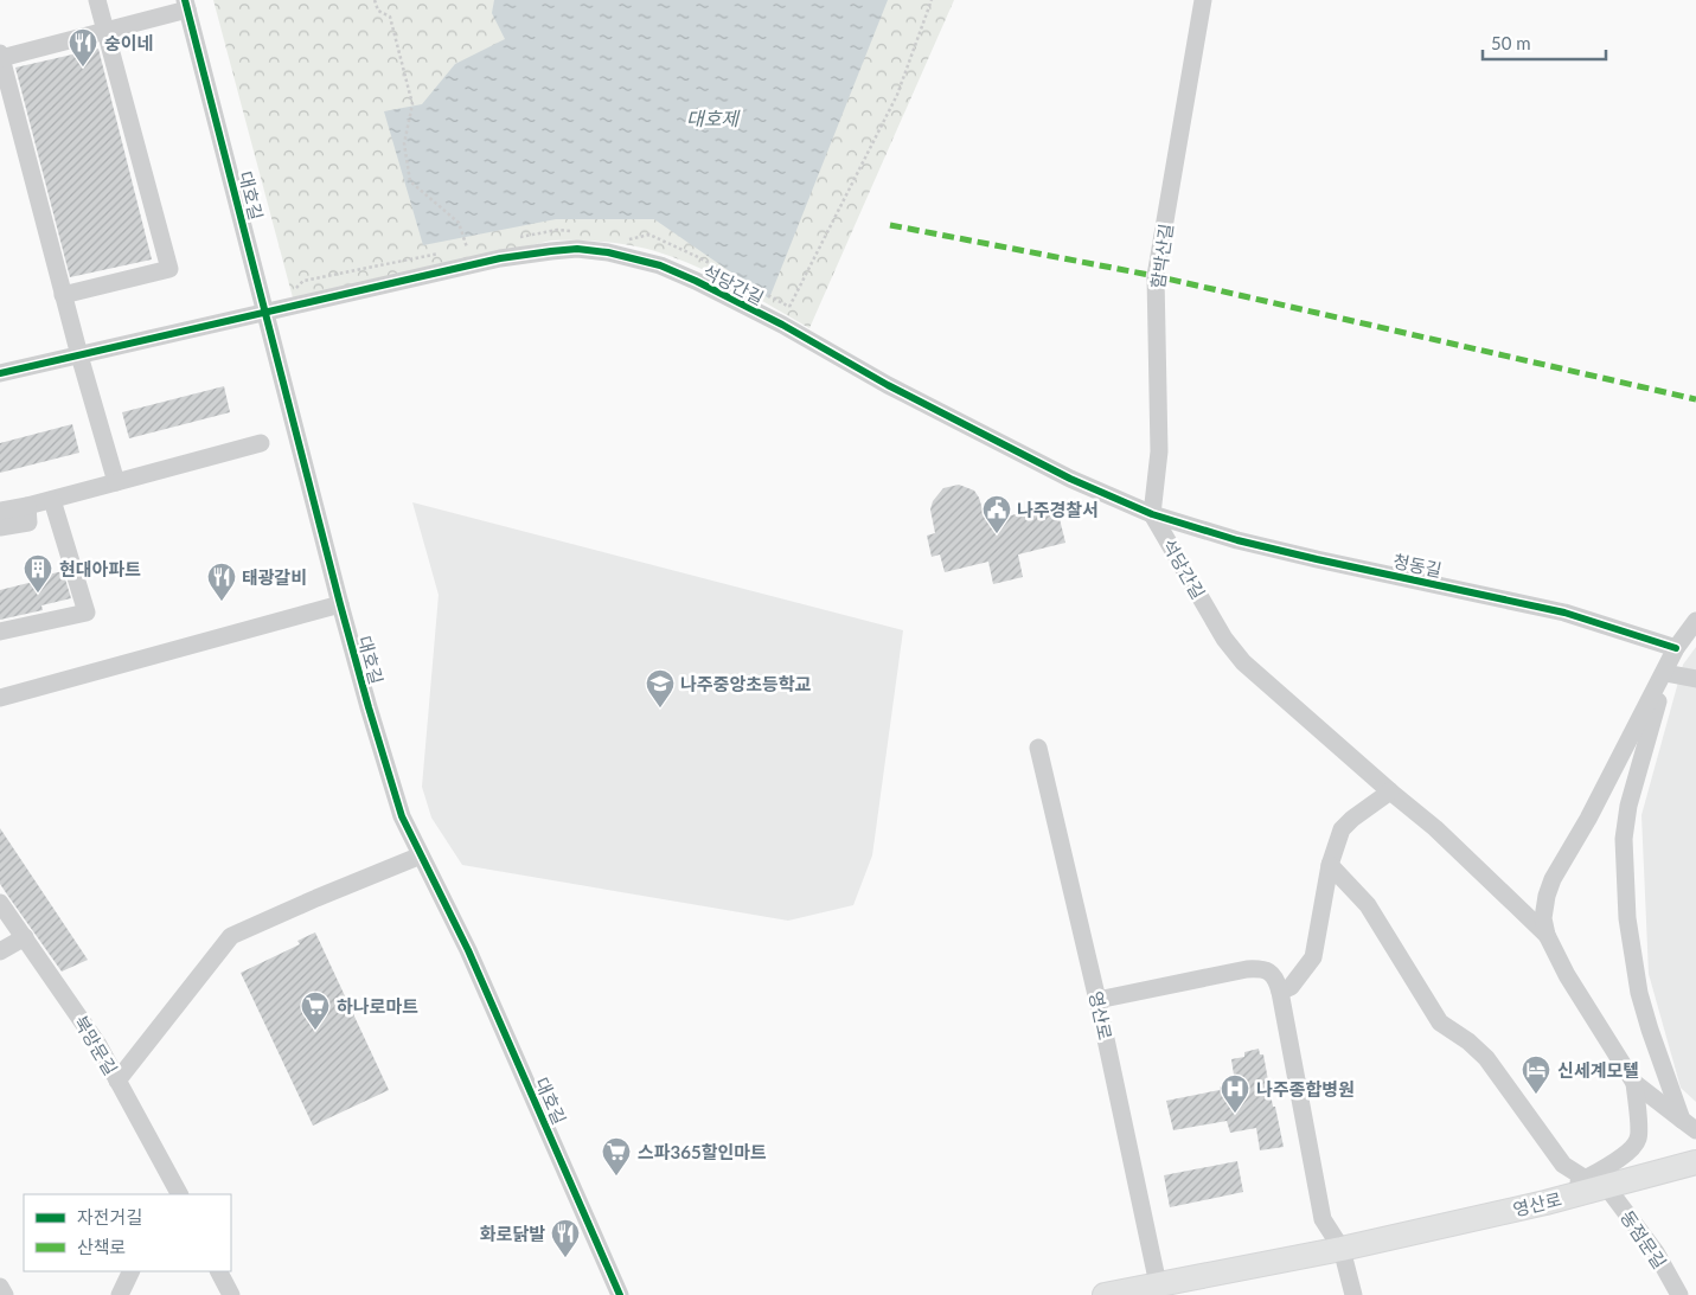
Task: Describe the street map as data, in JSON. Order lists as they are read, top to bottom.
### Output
{
  "streets": {
    "main road": ["영산로"],
    "street": [
      "대호길",
      "함박산길",
      "석당간길",
      "청동길",
      "북망문길",
      "동점문길"
    ]
  },
  "crossings": [
    ["대호길", "석당간길"],
    ["함박산길", "석당간길"],
    ["함박산길", "청동길"],
    ["석당간길", "청동길"],
    ["영산로", "동점문길"]
  ],
  "water": ["대호제"],
  "places": {
    "restaurant": ["숭이네", "태광갈비", "화로닭발"],
    "public building": ["나주경찰서"],
    "building": ["현대아파트"],
    "school or university": ["나주중앙초등학교"],
    "supermarket": ["하나로마트", "스파365할인마트"],
    "hotel": ["신세계모텔"],
    "hospital": ["나주종합병원"]
  },
  "legend": ["자전거길", "산책로"],
  "scale_bar": "50 m"
}
